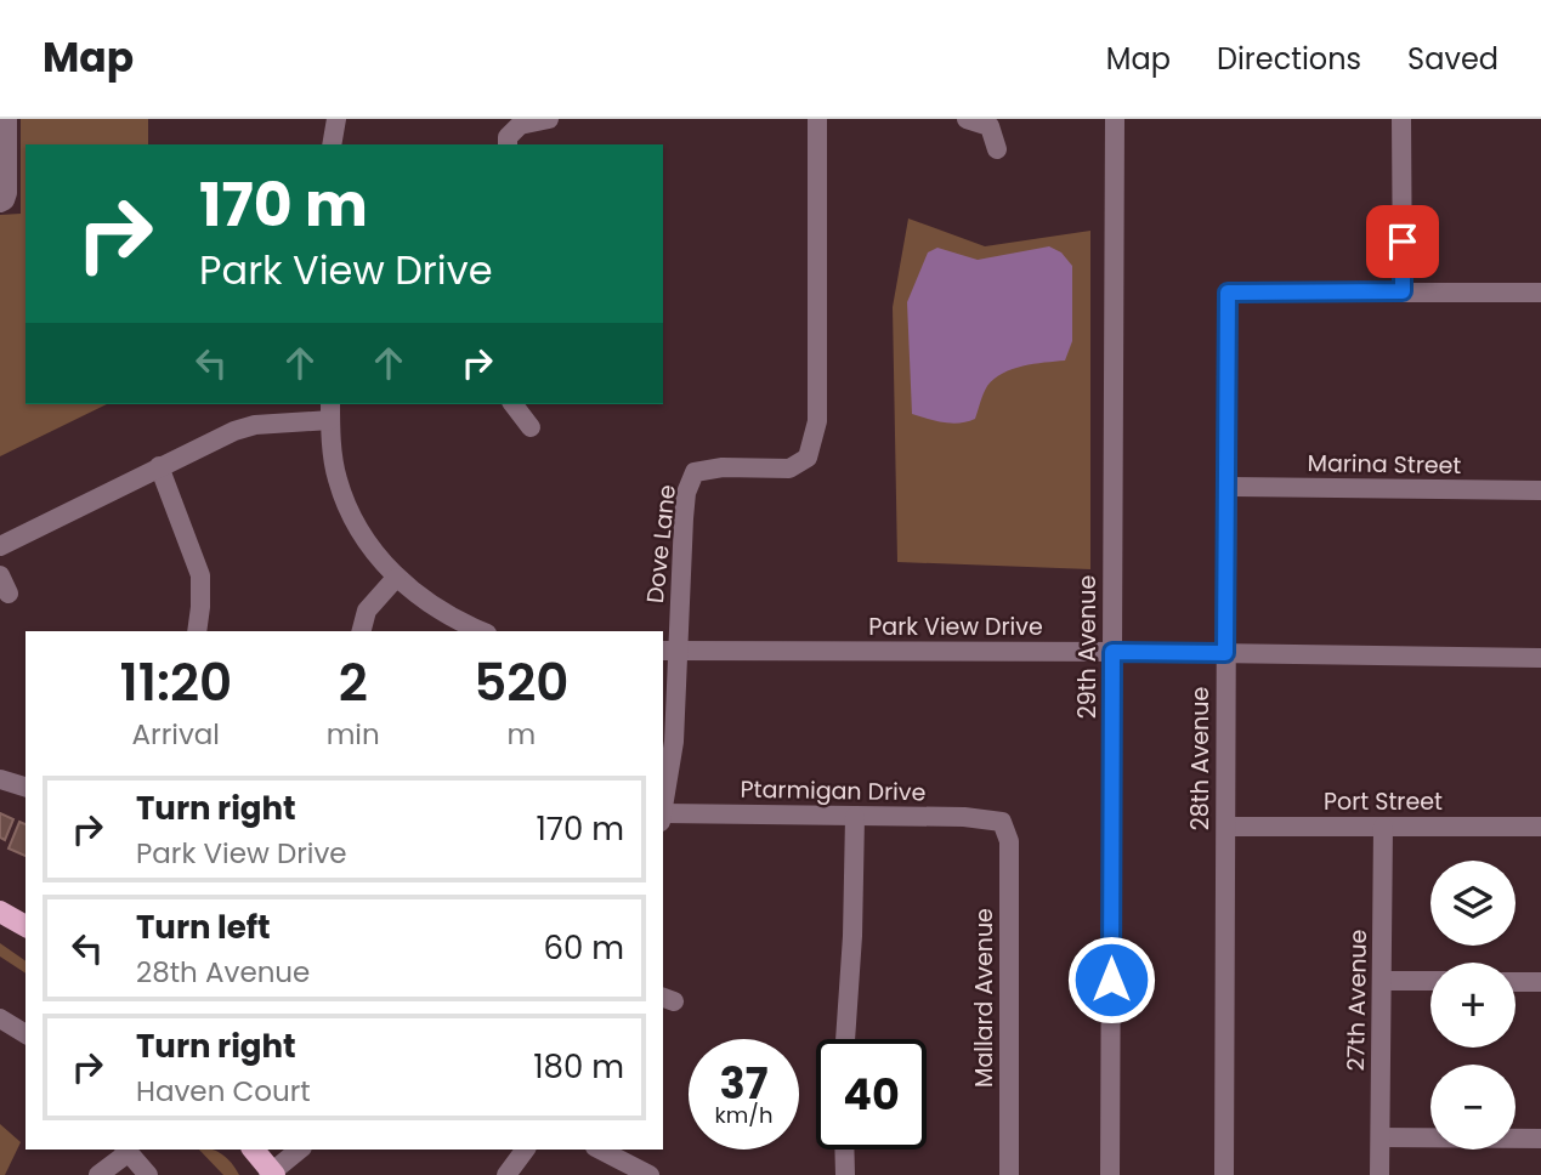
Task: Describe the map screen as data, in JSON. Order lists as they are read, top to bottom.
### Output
{
  "streets": {
    "street": [
      "Marina Street",
      "Dove Lane",
      "Park View Drive",
      "29th Avenue",
      "28th Avenue",
      "Ptarmigan Drive",
      "Port Street",
      "Mallard Avenue",
      "27th Avenue"
    ]
  },
  "crossings": [
    ["Marina Street", "28th Avenue"],
    ["Dove Lane", "Park View Drive"],
    ["Park View Drive", "29th Avenue"],
    ["Park View Drive", "28th Avenue"],
    ["28th Avenue", "Port Street"],
    ["Ptarmigan Drive", "Mallard Avenue"],
    ["Port Street", "27th Avenue"]
  ],
  "page": {
    "header": "Map",
    "nav": ["Map", "Directions", "Saved"],
    "turn": ["170 m", "Park View Drive"],
    "eta": [
      "11:20",
      "Arrival",
      "2",
      "min",
      "520",
      "m"
    ],
    "list": [
      {
        "name": "Turn right",
        "note": "Park View Drive",
        "value": "170 m"
      },
      {
        "name": "Turn left",
        "note": "28th Avenue",
        "value": "60 m"
      },
      {
        "name": "Turn right",
        "note": "Haven Court",
        "value": "180 m"
      }
    ],
    "map_buttons": ["+", "−"],
    "speed": "37 km/h",
    "limit": "40"
  }
}
